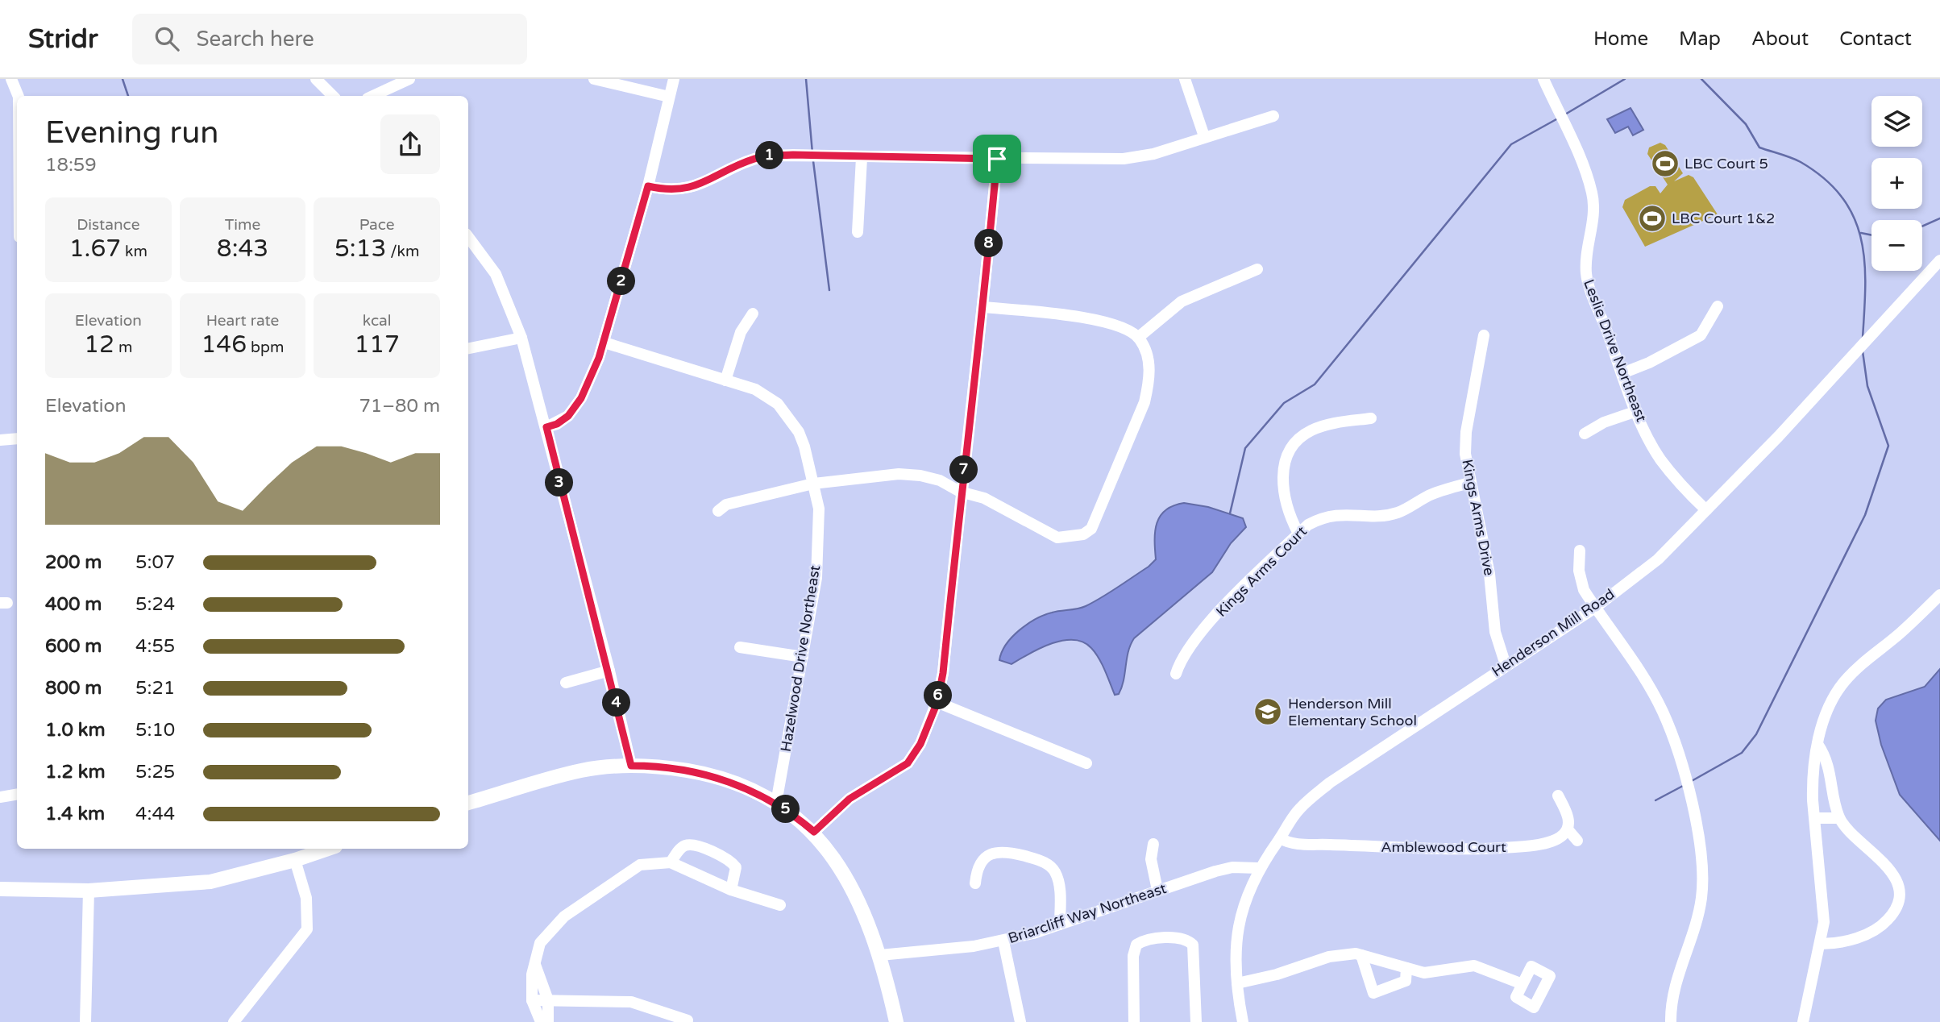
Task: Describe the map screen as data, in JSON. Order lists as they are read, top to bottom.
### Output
{
  "streets": {
    "street": [
      "Leslie Drive Northeast",
      "Kings Arms Drive",
      "Kings Arms Court",
      "Henderson Mill Road",
      "Hazelwood Drive Northeast",
      "Amblewood Court",
      "Briarcliff Way Northeast"
    ]
  },
  "crossings": [
    ["Leslie Drive Northeast", "Henderson Mill Road"],
    ["Kings Arms Drive", "Kings Arms Court"],
    ["Kings Arms Drive", "Henderson Mill Road"],
    ["Henderson Mill Road", "Amblewood Court"],
    ["Henderson Mill Road", "Briarcliff Way Northeast"]
  ],
  "places": {
    "sports": ["LBC Court 5", "LBC Court 1&2"],
    "school or university": ["Henderson Mill Elementary School"]
  },
  "page": {
    "header": "Stridr",
    "search": "Search here",
    "nav": [
      "Home",
      "Map",
      "About",
      "Contact"
    ],
    "map_buttons": ["+", "−"],
    "heading": ["Evening run", "18:59"],
    "pins": [
      "1",
      "8",
      "2",
      "7",
      "3",
      "6",
      "4",
      "5"
    ],
    "stats": [
      ["Distance", "1.67 km"],
      ["Time", "8:43"],
      ["Pace", "5:13 /km"],
      ["Elevation", "12 m"],
      ["Heart rate", "146 bpm"],
      ["kcal", "117"]
    ],
    "chart": ["Elevation", "71–80 m"],
    "list": [
      {
        "name": "200 m",
        "note": "5:07"
      },
      {
        "name": "400 m",
        "note": "5:24"
      },
      {
        "name": "600 m",
        "note": "4:55"
      },
      {
        "name": "800 m",
        "note": "5:21"
      },
      {
        "name": "1.0 km",
        "note": "5:10"
      },
      {
        "name": "1.2 km",
        "note": "5:25"
      },
      {
        "name": "1.4 km",
        "note": "4:44"
      }
    ]
  }
}
